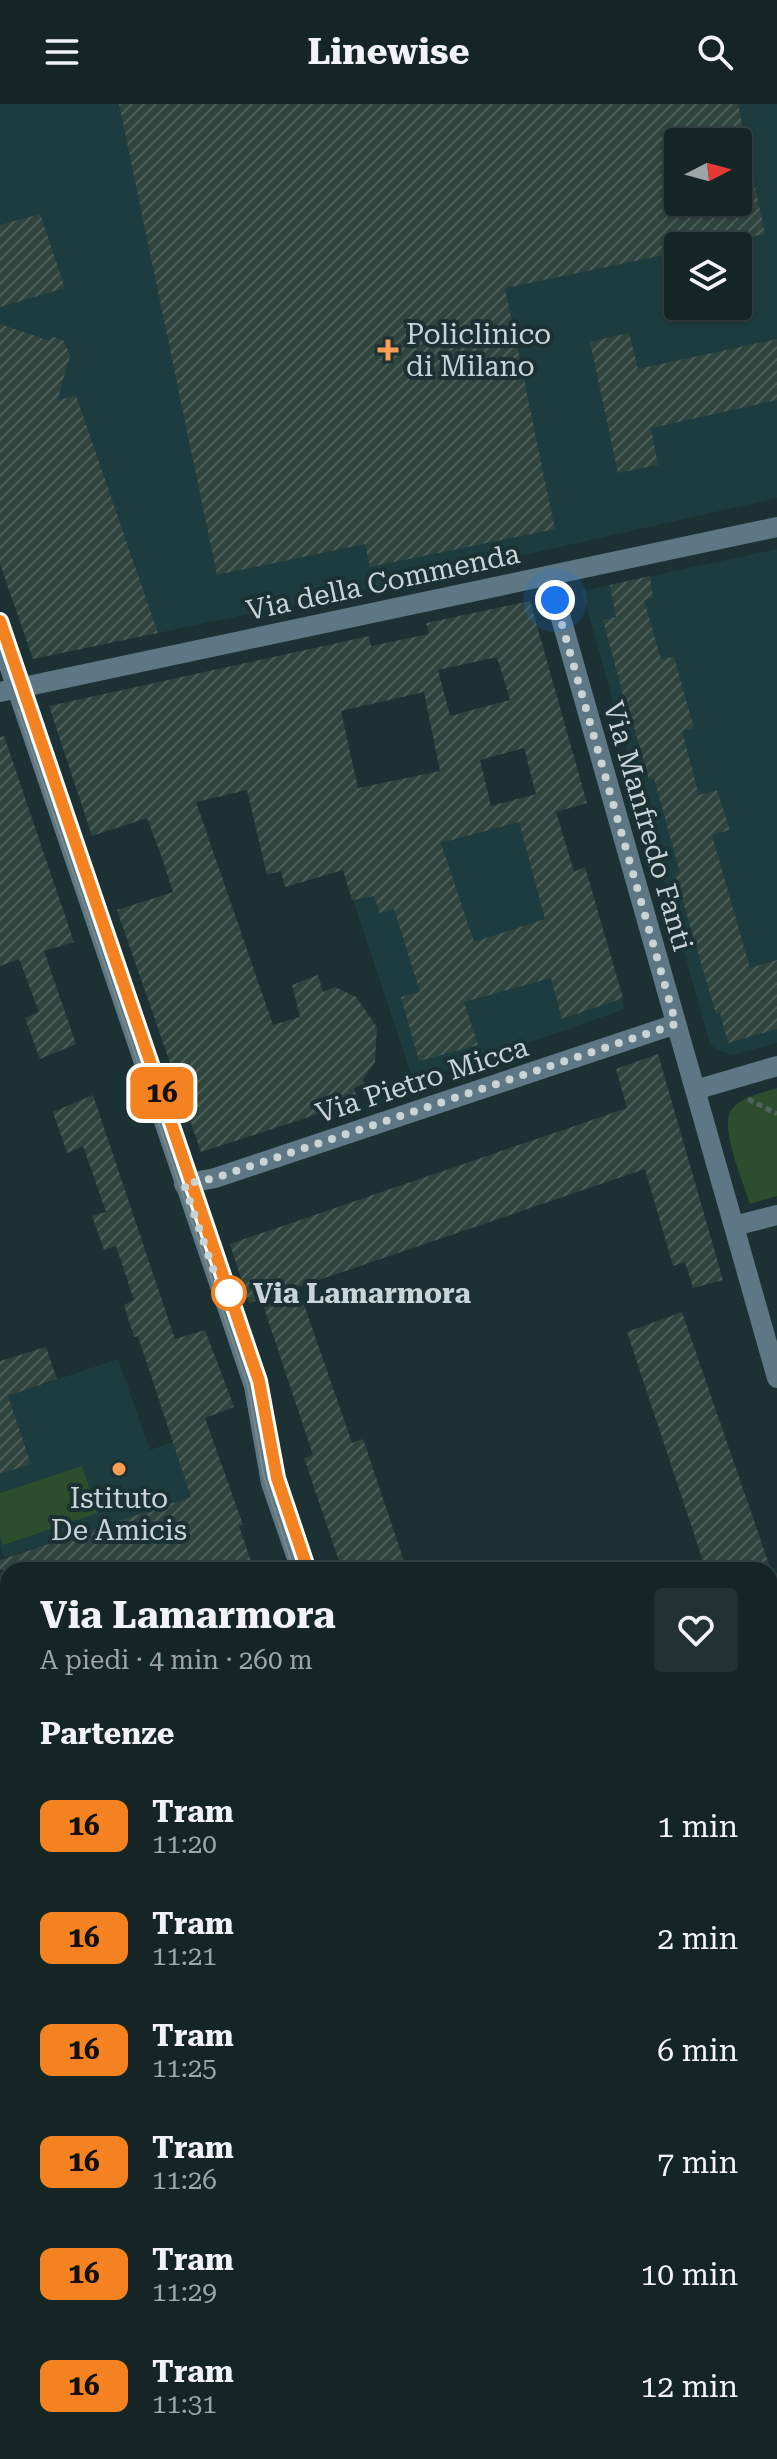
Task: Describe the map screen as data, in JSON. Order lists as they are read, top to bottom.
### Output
{
  "streets": {
    "street": ["Via della Commenda", "Via Manfredo Fanti", "Via Pietro Micca"]
  },
  "crossings": [
    ["Via della Commenda", "Via Manfredo Fanti"],
    ["Via Manfredo Fanti", "Via Pietro Micca"]
  ],
  "places": {
    "health": ["Policlinico di Milano"],
    "other": ["Via Lamarmora", "Istituto De Amicis"]
  },
  "lines": ["tram line 16"],
  "north": "right",
  "page": {
    "header": "Linewise",
    "on_map": "16",
    "heading": [
      ["Via Lamarmora", "A piedi · 4 min · 260 m"],
      "Partenze"
    ],
    "list": [
      {
        "mark": "16",
        "name": "Tram",
        "note": "11:20",
        "value": "1 min"
      },
      {
        "mark": "16",
        "name": "Tram",
        "note": "11:21",
        "value": "2 min"
      },
      {
        "mark": "16",
        "name": "Tram",
        "note": "11:25",
        "value": "6 min"
      },
      {
        "mark": "16",
        "name": "Tram",
        "note": "11:26",
        "value": "7 min"
      },
      {
        "mark": "16",
        "name": "Tram",
        "note": "11:29",
        "value": "10 min"
      },
      {
        "mark": "16",
        "name": "Tram",
        "note": "11:31",
        "value": "12 min"
      }
    ]
  }
}
